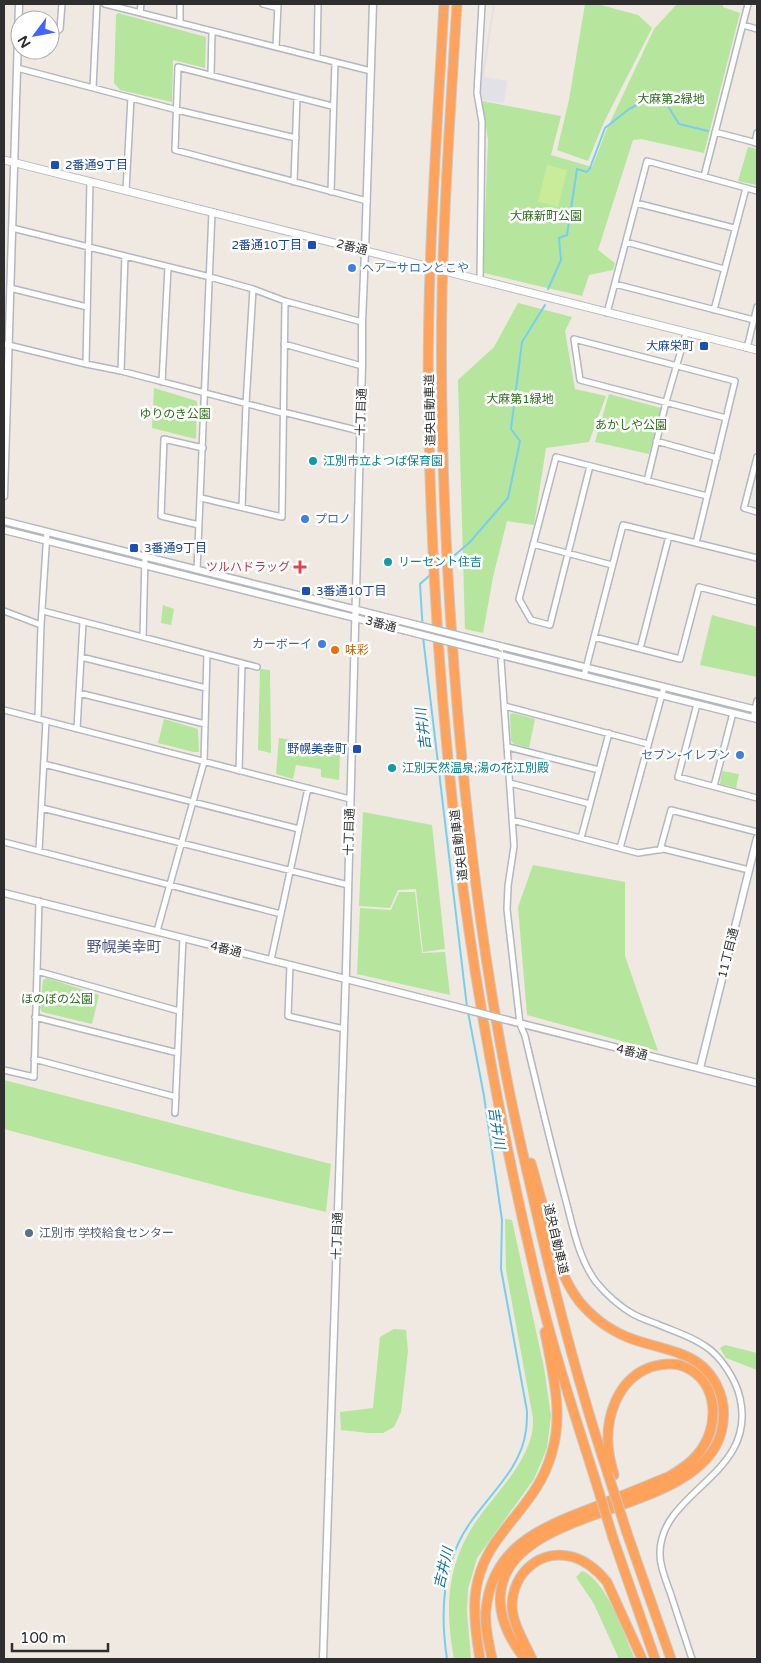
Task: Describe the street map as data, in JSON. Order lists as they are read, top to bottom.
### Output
{
  "streets": {
    "highway": ["道央自動車道"],
    "main road": ["2番通"],
    "street": [
      "十丁目通",
      "3番通",
      "4番通",
      "11丁目通"
    ]
  },
  "crossings": [
    ["2番通", "十丁目通"],
    ["十丁目通", "3番通"],
    ["十丁目通", "4番通"],
    ["4番通", "11丁目通"]
  ],
  "districts": ["野幌美幸町"],
  "water": ["吉井川"],
  "parks": [
    "大麻第2緑地",
    "大麻新町公園",
    "大麻第1緑地",
    "ゆりのき公園",
    "あかしや公園",
    "ほのぼの公園"
  ],
  "places": {
    "transit": [
      "2番通9丁目",
      "2番通10丁目",
      "大麻栄町",
      "3番通9丁目",
      "3番通10丁目",
      "野幌美幸町"
    ],
    "other": [
      "ヘアーサロンとこや",
      "江別市立よつば保育園",
      "プロノ",
      "リーセント住吉",
      "カーボーイ",
      "味彩",
      "セブン-イレブン",
      "江別天然温泉;湯の花江別殿",
      "江別市 学校給食センター"
    ],
    "health": ["ツルハドラッグ"]
  },
  "scale_bar": "100 m",
  "north": "bottom left"
}
